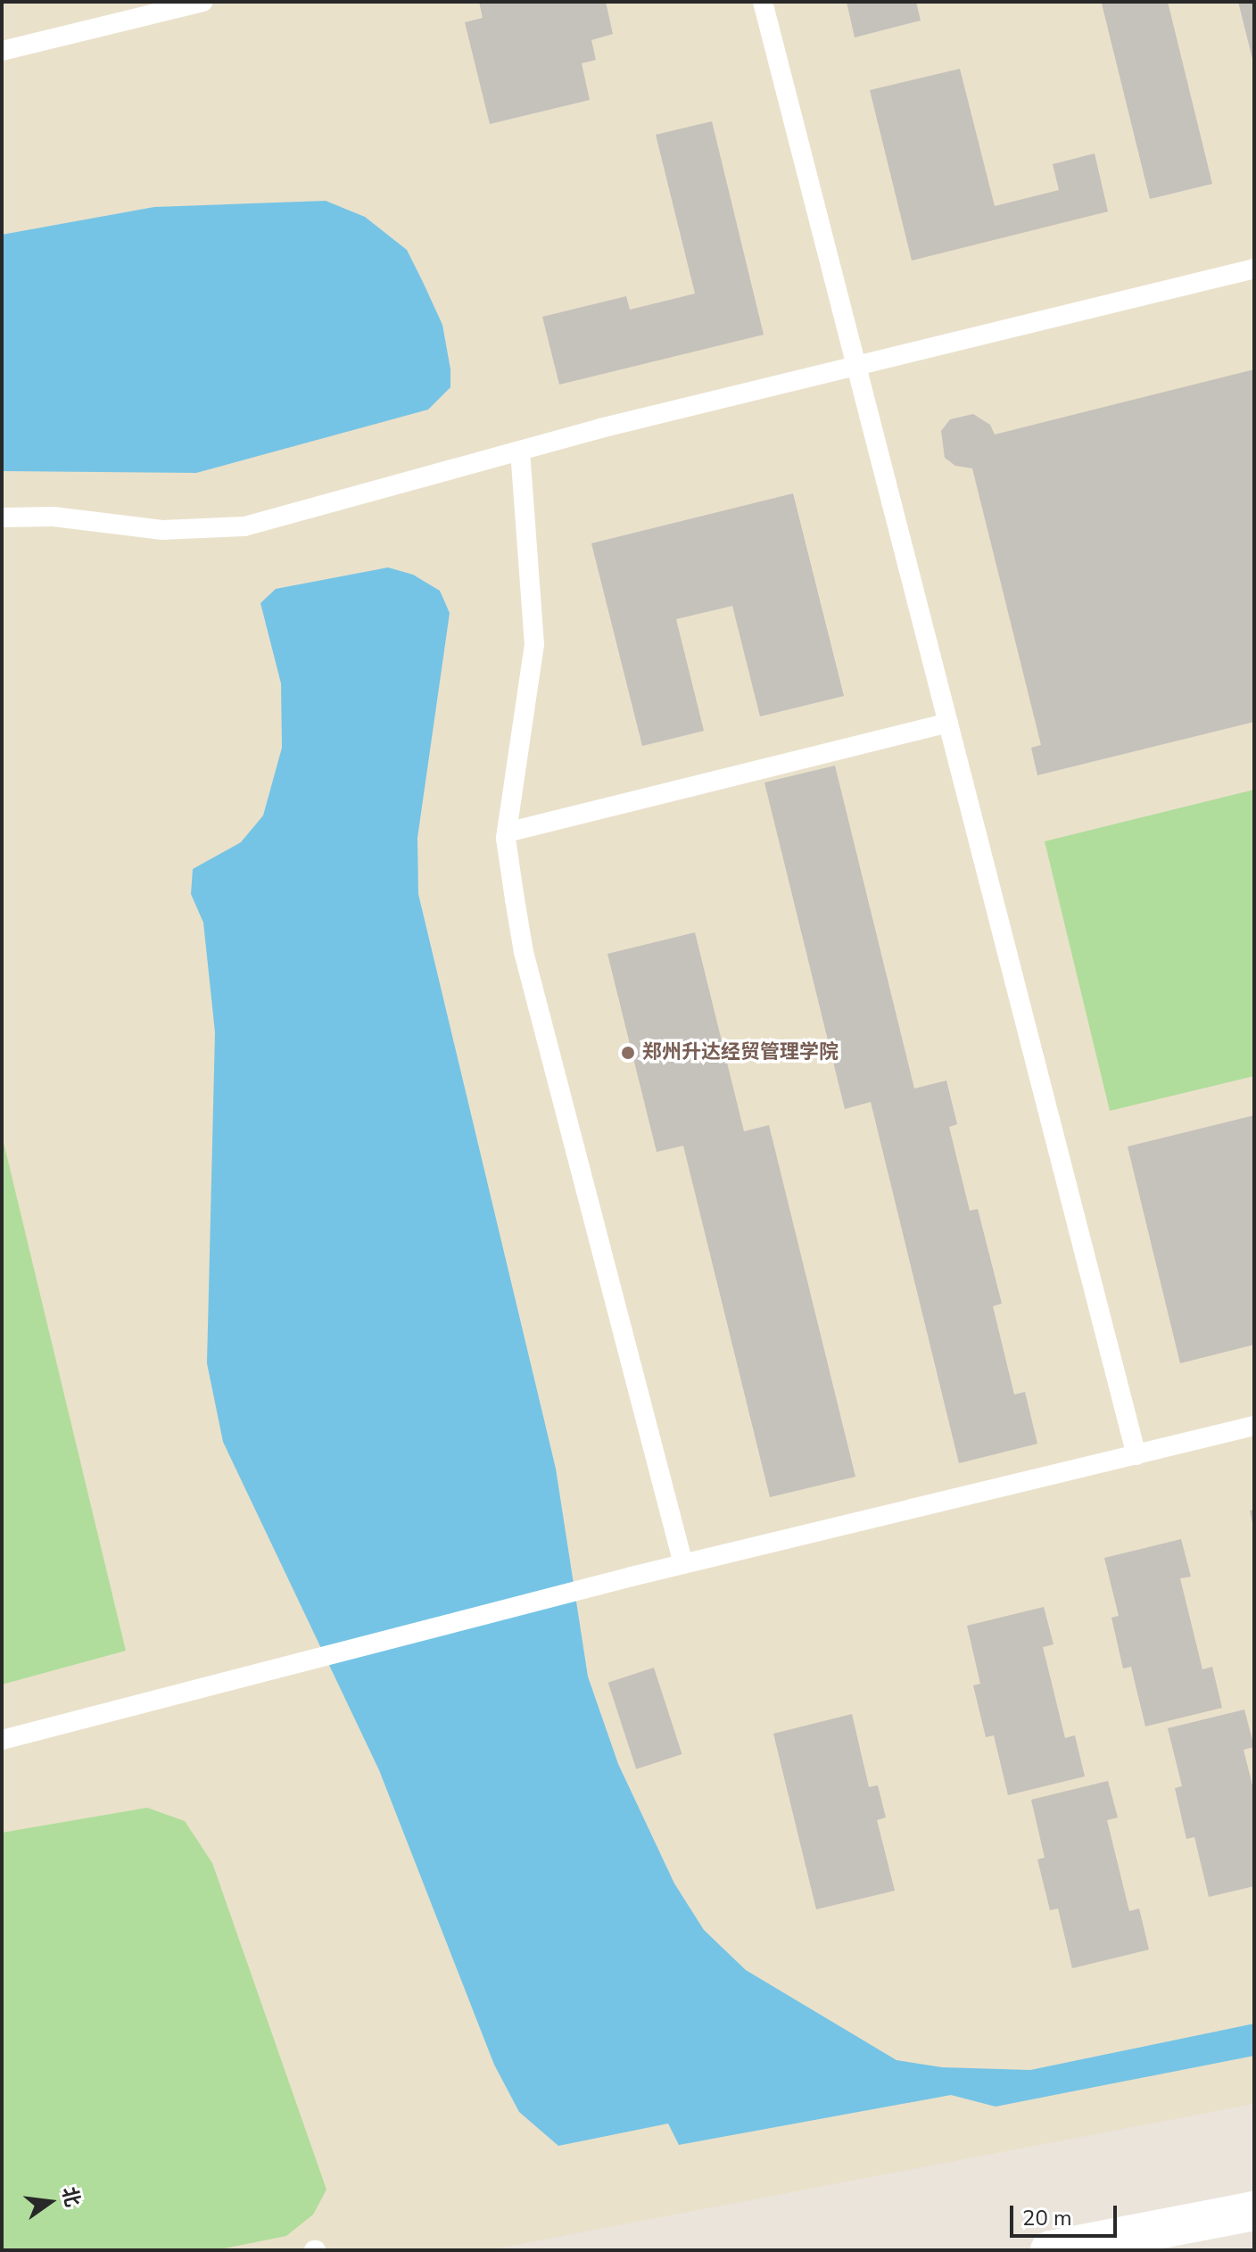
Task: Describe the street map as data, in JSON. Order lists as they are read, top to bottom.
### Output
{
  "places": ["郑州升达经贸管理学院"],
  "scale_bar": "20 m",
  "north": "right"
}
